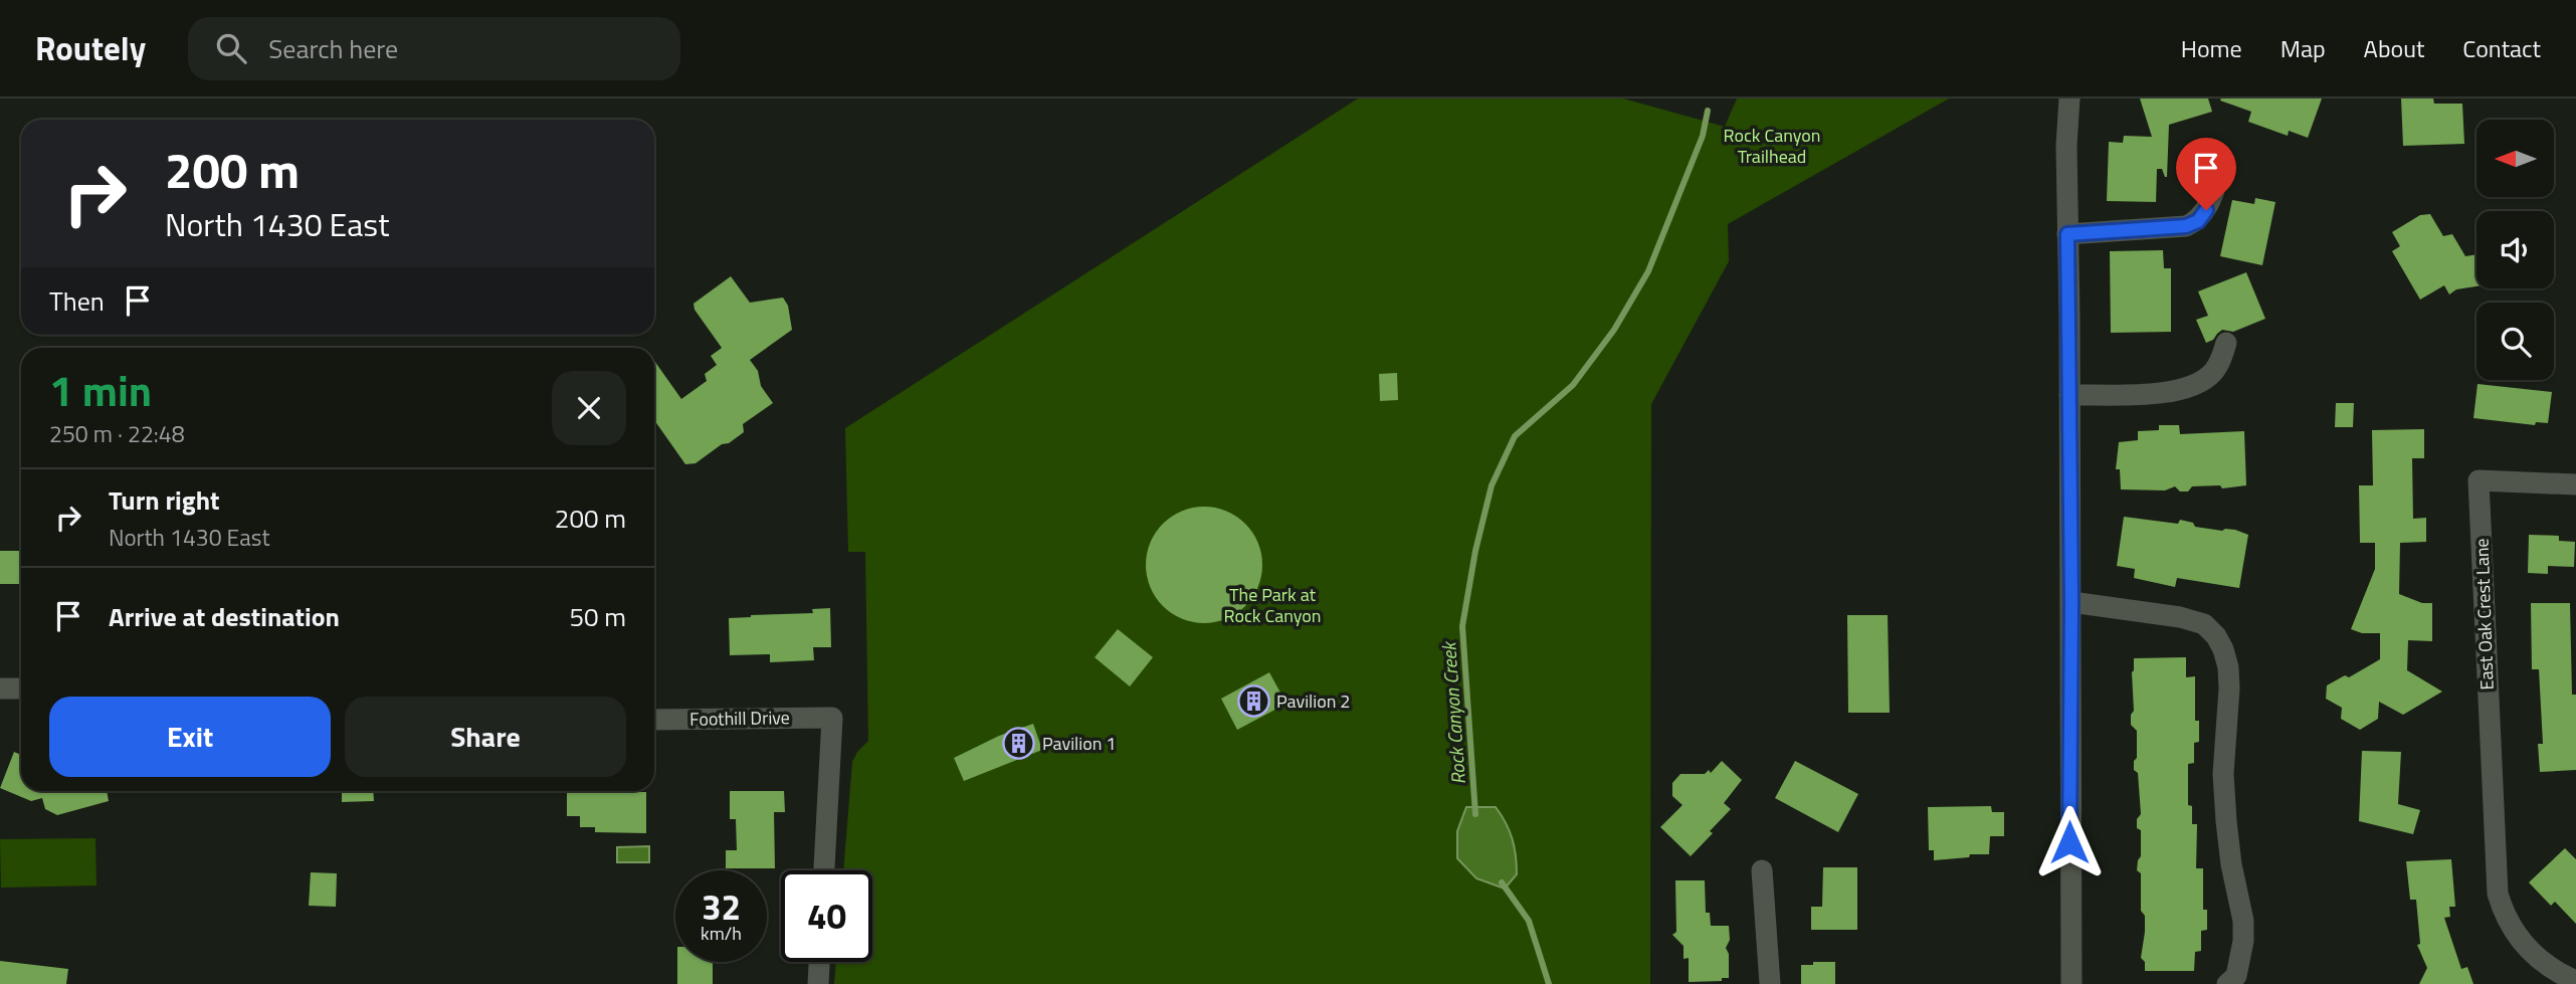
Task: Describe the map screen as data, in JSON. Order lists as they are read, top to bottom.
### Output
{
  "streets": {
    "street": ["East Oak Crest Lane", "Foothill Drive"]
  },
  "water": ["Rock Canyon Creek"],
  "parks": ["Rock Canyon Trailhead", "The Park at Rock Canyon"],
  "places": {
    "building": ["Pavilion 2", "Pavilion 1"]
  },
  "north": "left",
  "page": {
    "header": "Routely",
    "search": "Search here",
    "nav": [
      "Home",
      "Map",
      "About",
      "Contact"
    ],
    "turn": ["200 m", "North 1430 East"],
    "then": "Then",
    "heading": ["1 min", "250 m · 22:48"],
    "list": [
      {
        "name": "Turn right",
        "note": "North 1430 East",
        "value": "200 m"
      },
      {
        "name": "Arrive at destination",
        "value": "50 m"
      }
    ],
    "buttons": ["Exit", "Share"],
    "speed": "32 km/h",
    "limit": "40"
  }
}
